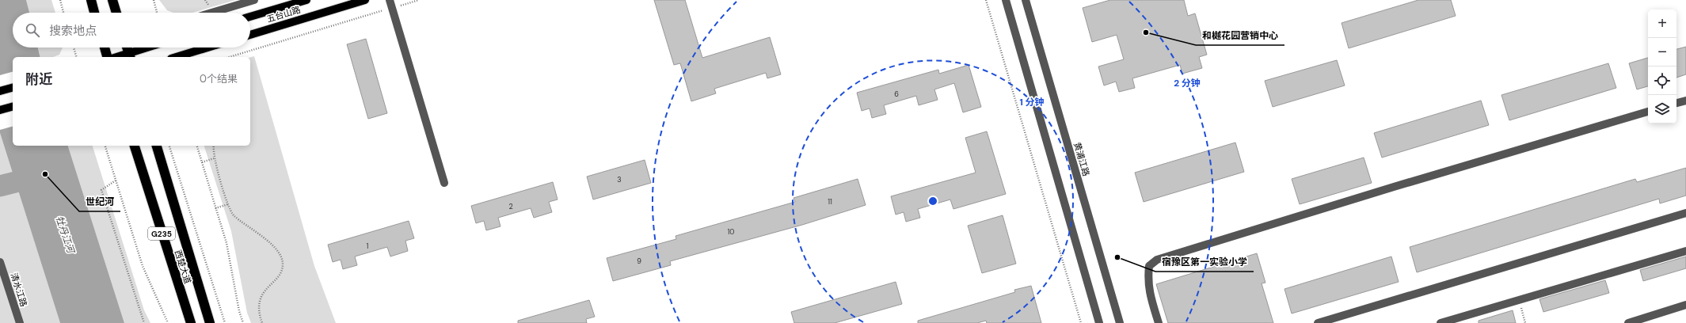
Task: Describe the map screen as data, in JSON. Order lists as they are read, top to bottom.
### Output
{
  "streets": {
    "highway": ["G235", "西楚大道"],
    "main road": ["五台山路"],
    "street": ["黄浦江路", "清水江路"]
  },
  "water": ["牡丹江河"],
  "places": ["和樾花园营销中心", "世纪河", "宿豫区第一实验小学"],
  "house_numbers": [
    "6",
    "3",
    "11",
    "2",
    "10",
    "1",
    "9"
  ],
  "page": {
    "map_buttons": ["+", "−"],
    "search": "搜索地点",
    "heading": ["附近", "0个结果"]
  },
  "rings": ["2 分钟", "1 分钟"]
}
